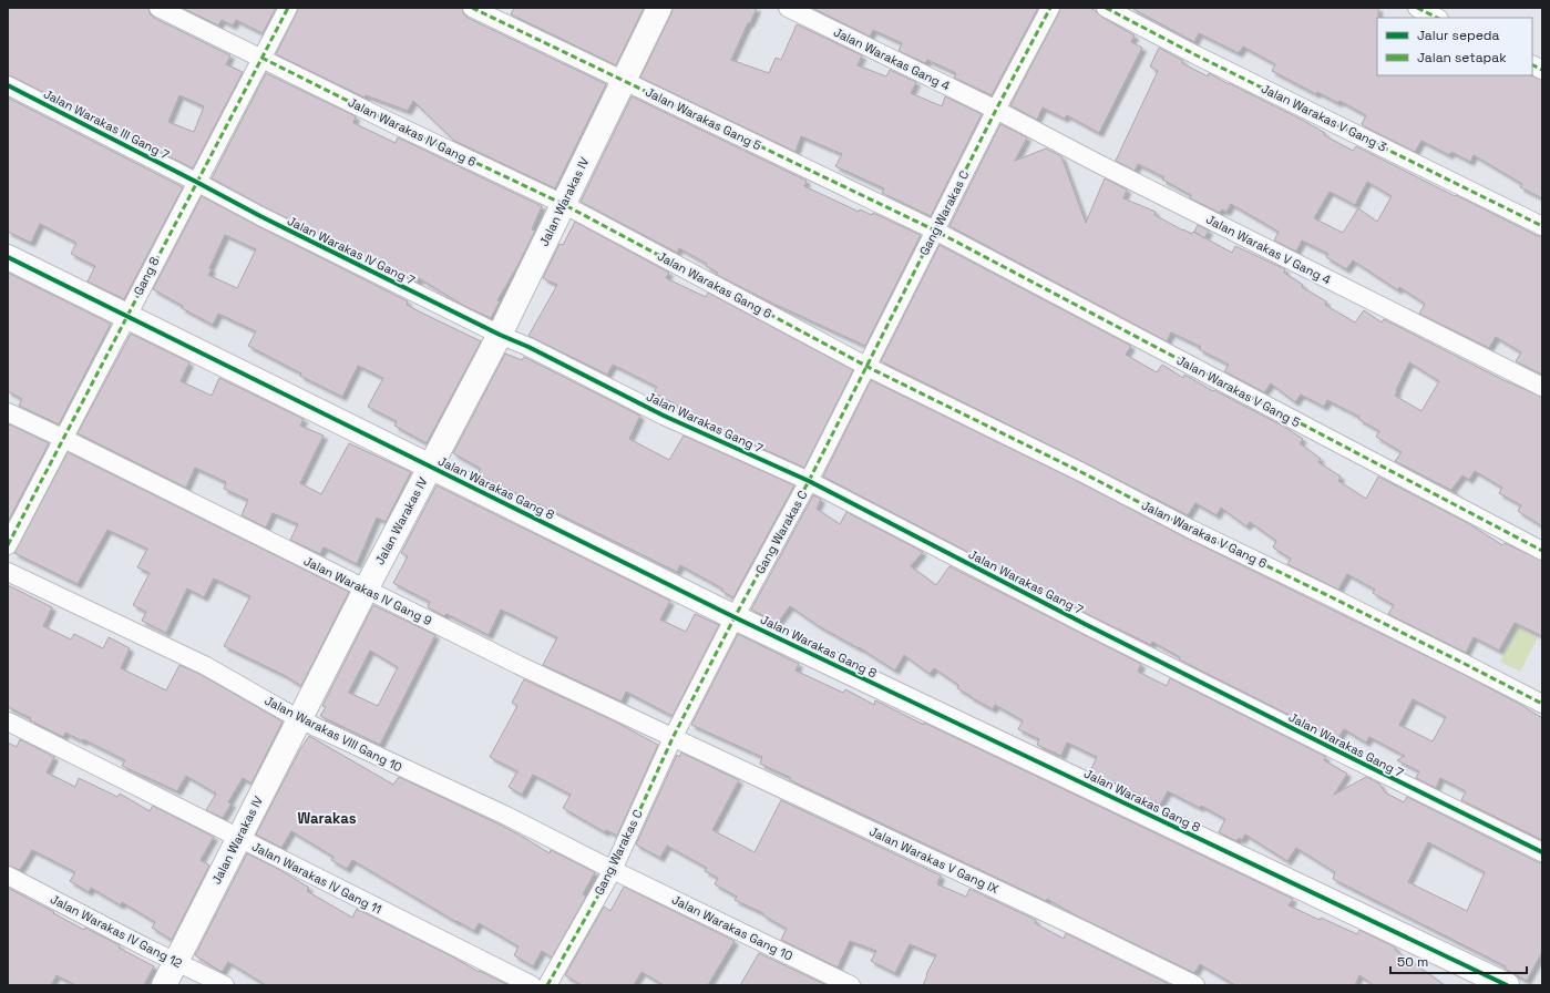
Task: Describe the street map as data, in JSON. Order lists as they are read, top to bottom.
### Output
{
  "streets": {
    "street": [
      "Jalan Warakas Gang 4",
      "Jalan Warakas V Gang 3",
      "Jalan Warakas Gang 5",
      "Jalan Warakas III Gang 7",
      "Jalan Warakas IV Gang 6",
      "Jalan Warakas IV",
      "Gang Warakas C",
      "Jalan Warakas V Gang 4",
      "Jalan Warakas IV Gang 7",
      "Gang 8",
      "Jalan Warakas Gang 6",
      "Jalan Warakas V Gang 5",
      "Jalan Warakas Gang 7",
      "Jalan Warakas Gang 8",
      "Jalan Warakas V Gang 6",
      "Jalan Warakas IV Gang 9",
      "Jalan Warakas VIII Gang 10",
      "Jalan Warakas V Gang IX",
      "Jalan Warakas IV Gang 11",
      "Jalan Warakas Gang 10",
      "Jalan Warakas IV Gang 12"
    ]
  },
  "crossings": [
    ["Jalan Warakas Gang 4", "Gang Warakas C"],
    ["Jalan Warakas Gang 4", "Jalan Warakas V Gang 4"],
    ["Jalan Warakas Gang 5", "Jalan Warakas IV"],
    ["Jalan Warakas Gang 5", "Gang Warakas C"],
    ["Jalan Warakas Gang 5", "Jalan Warakas V Gang 5"],
    ["Jalan Warakas III Gang 7", "Jalan Warakas IV Gang 7"],
    ["Jalan Warakas III Gang 7", "Gang 8"],
    ["Jalan Warakas IV Gang 6", "Jalan Warakas IV"],
    ["Jalan Warakas IV Gang 6", "Gang 8"],
    ["Jalan Warakas IV Gang 6", "Jalan Warakas Gang 6"],
    ["Jalan Warakas IV", "Jalan Warakas IV Gang 7"],
    ["Jalan Warakas IV", "Jalan Warakas Gang 6"],
    ["Jalan Warakas IV", "Jalan Warakas Gang 7"],
    ["Jalan Warakas IV", "Jalan Warakas Gang 8"],
    ["Jalan Warakas IV", "Jalan Warakas IV Gang 9"],
    ["Jalan Warakas IV", "Jalan Warakas VIII Gang 10"],
    ["Jalan Warakas IV", "Jalan Warakas IV Gang 11"],
    ["Jalan Warakas IV", "Jalan Warakas IV Gang 12"],
    ["Gang Warakas C", "Jalan Warakas V Gang 4"],
    ["Gang Warakas C", "Jalan Warakas Gang 6"],
    ["Gang Warakas C", "Jalan Warakas V Gang 5"],
    ["Gang Warakas C", "Jalan Warakas Gang 7"],
    ["Gang Warakas C", "Jalan Warakas Gang 8"],
    ["Gang Warakas C", "Jalan Warakas V Gang 6"],
    ["Gang Warakas C", "Jalan Warakas IV Gang 9"],
    ["Gang Warakas C", "Jalan Warakas VIII Gang 10"],
    ["Gang Warakas C", "Jalan Warakas V Gang IX"],
    ["Gang Warakas C", "Jalan Warakas Gang 10"],
    ["Jalan Warakas IV Gang 7", "Gang 8"],
    ["Jalan Warakas IV Gang 7", "Jalan Warakas Gang 7"],
    ["Gang 8", "Jalan Warakas Gang 8"],
    ["Gang 8", "Jalan Warakas IV Gang 9"],
    ["Jalan Warakas Gang 6", "Jalan Warakas V Gang 6"],
    ["Jalan Warakas IV Gang 9", "Jalan Warakas V Gang IX"],
    ["Jalan Warakas VIII Gang 10", "Jalan Warakas Gang 10"]
  ],
  "districts": ["Warakas"],
  "legend": ["Jalur sepeda", "Jalan setapak"],
  "scale_bar": "50 m"
}
